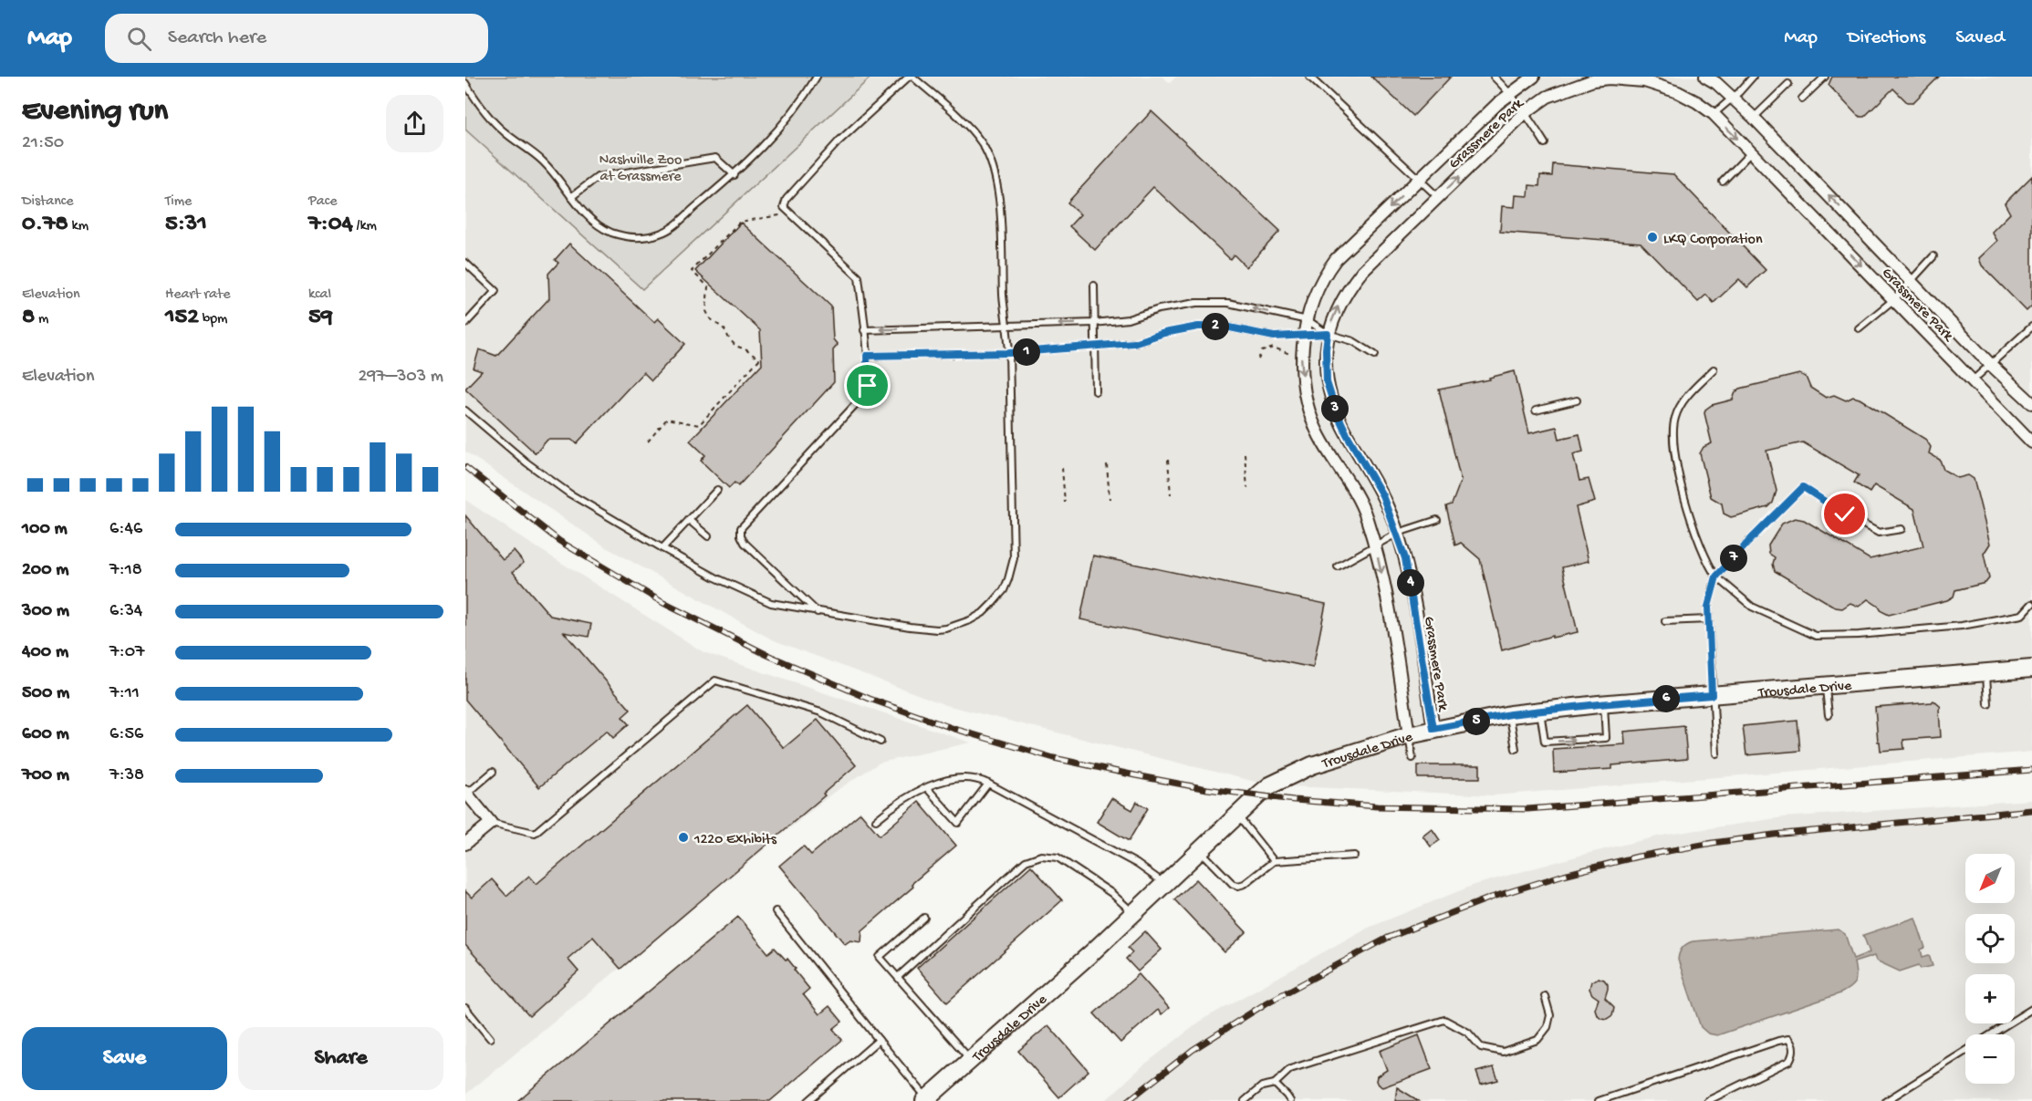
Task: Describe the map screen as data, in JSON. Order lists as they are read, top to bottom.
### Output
{
  "streets": {
    "street": ["Grassmere Park", "Trousdale Drive"]
  },
  "crossings": [
    ["Grassmere Park", "Trousdale Drive"]
  ],
  "parks": ["Nashville Zoo at Grassmere"],
  "places": ["LKQ Corporation", "1220 Exhibits"],
  "north": "bottom left",
  "page": {
    "header": "Map",
    "search": "Search here",
    "nav": ["Map", "Directions", "Saved"],
    "heading": ["Evening run", "21:50"],
    "stats": [
      ["Distance", "0.78 km"],
      ["Time", "5:31"],
      ["Pace", "7:04 /km"],
      ["Elevation", "8 m"],
      ["Heart rate", "152 bpm"],
      ["kcal", "59"]
    ],
    "pins": [
      "2",
      "1",
      "3",
      "7",
      "4",
      "6",
      "5"
    ],
    "chart": ["Elevation", "297–303 m"],
    "list": [
      {
        "name": "100 m",
        "note": "6:46"
      },
      {
        "name": "200 m",
        "note": "7:18"
      },
      {
        "name": "300 m",
        "note": "6:34"
      },
      {
        "name": "400 m",
        "note": "7:07"
      },
      {
        "name": "500 m",
        "note": "7:11"
      },
      {
        "name": "600 m",
        "note": "6:56"
      },
      {
        "name": "700 m",
        "note": "7:38"
      }
    ],
    "map_buttons": ["+", "−"],
    "buttons": ["Save", "Share"]
  }
}
